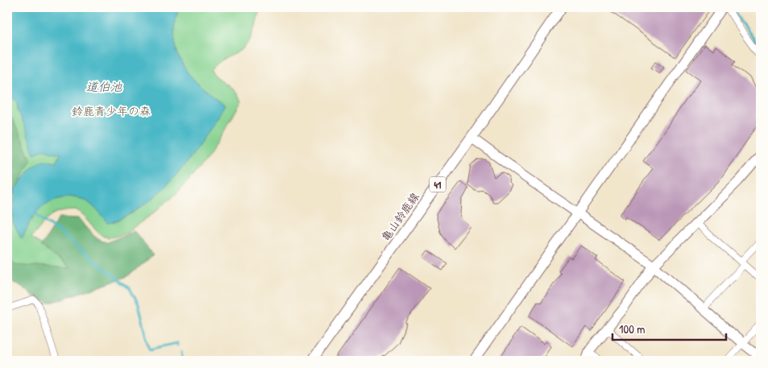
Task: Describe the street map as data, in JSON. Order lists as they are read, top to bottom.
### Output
{
  "streets": {
    "main road": ["41", "亀山鈴鹿線"]
  },
  "water": ["道伯池"],
  "parks": ["鈴鹿青少年の森"],
  "scale_bar": "100 m"
}
